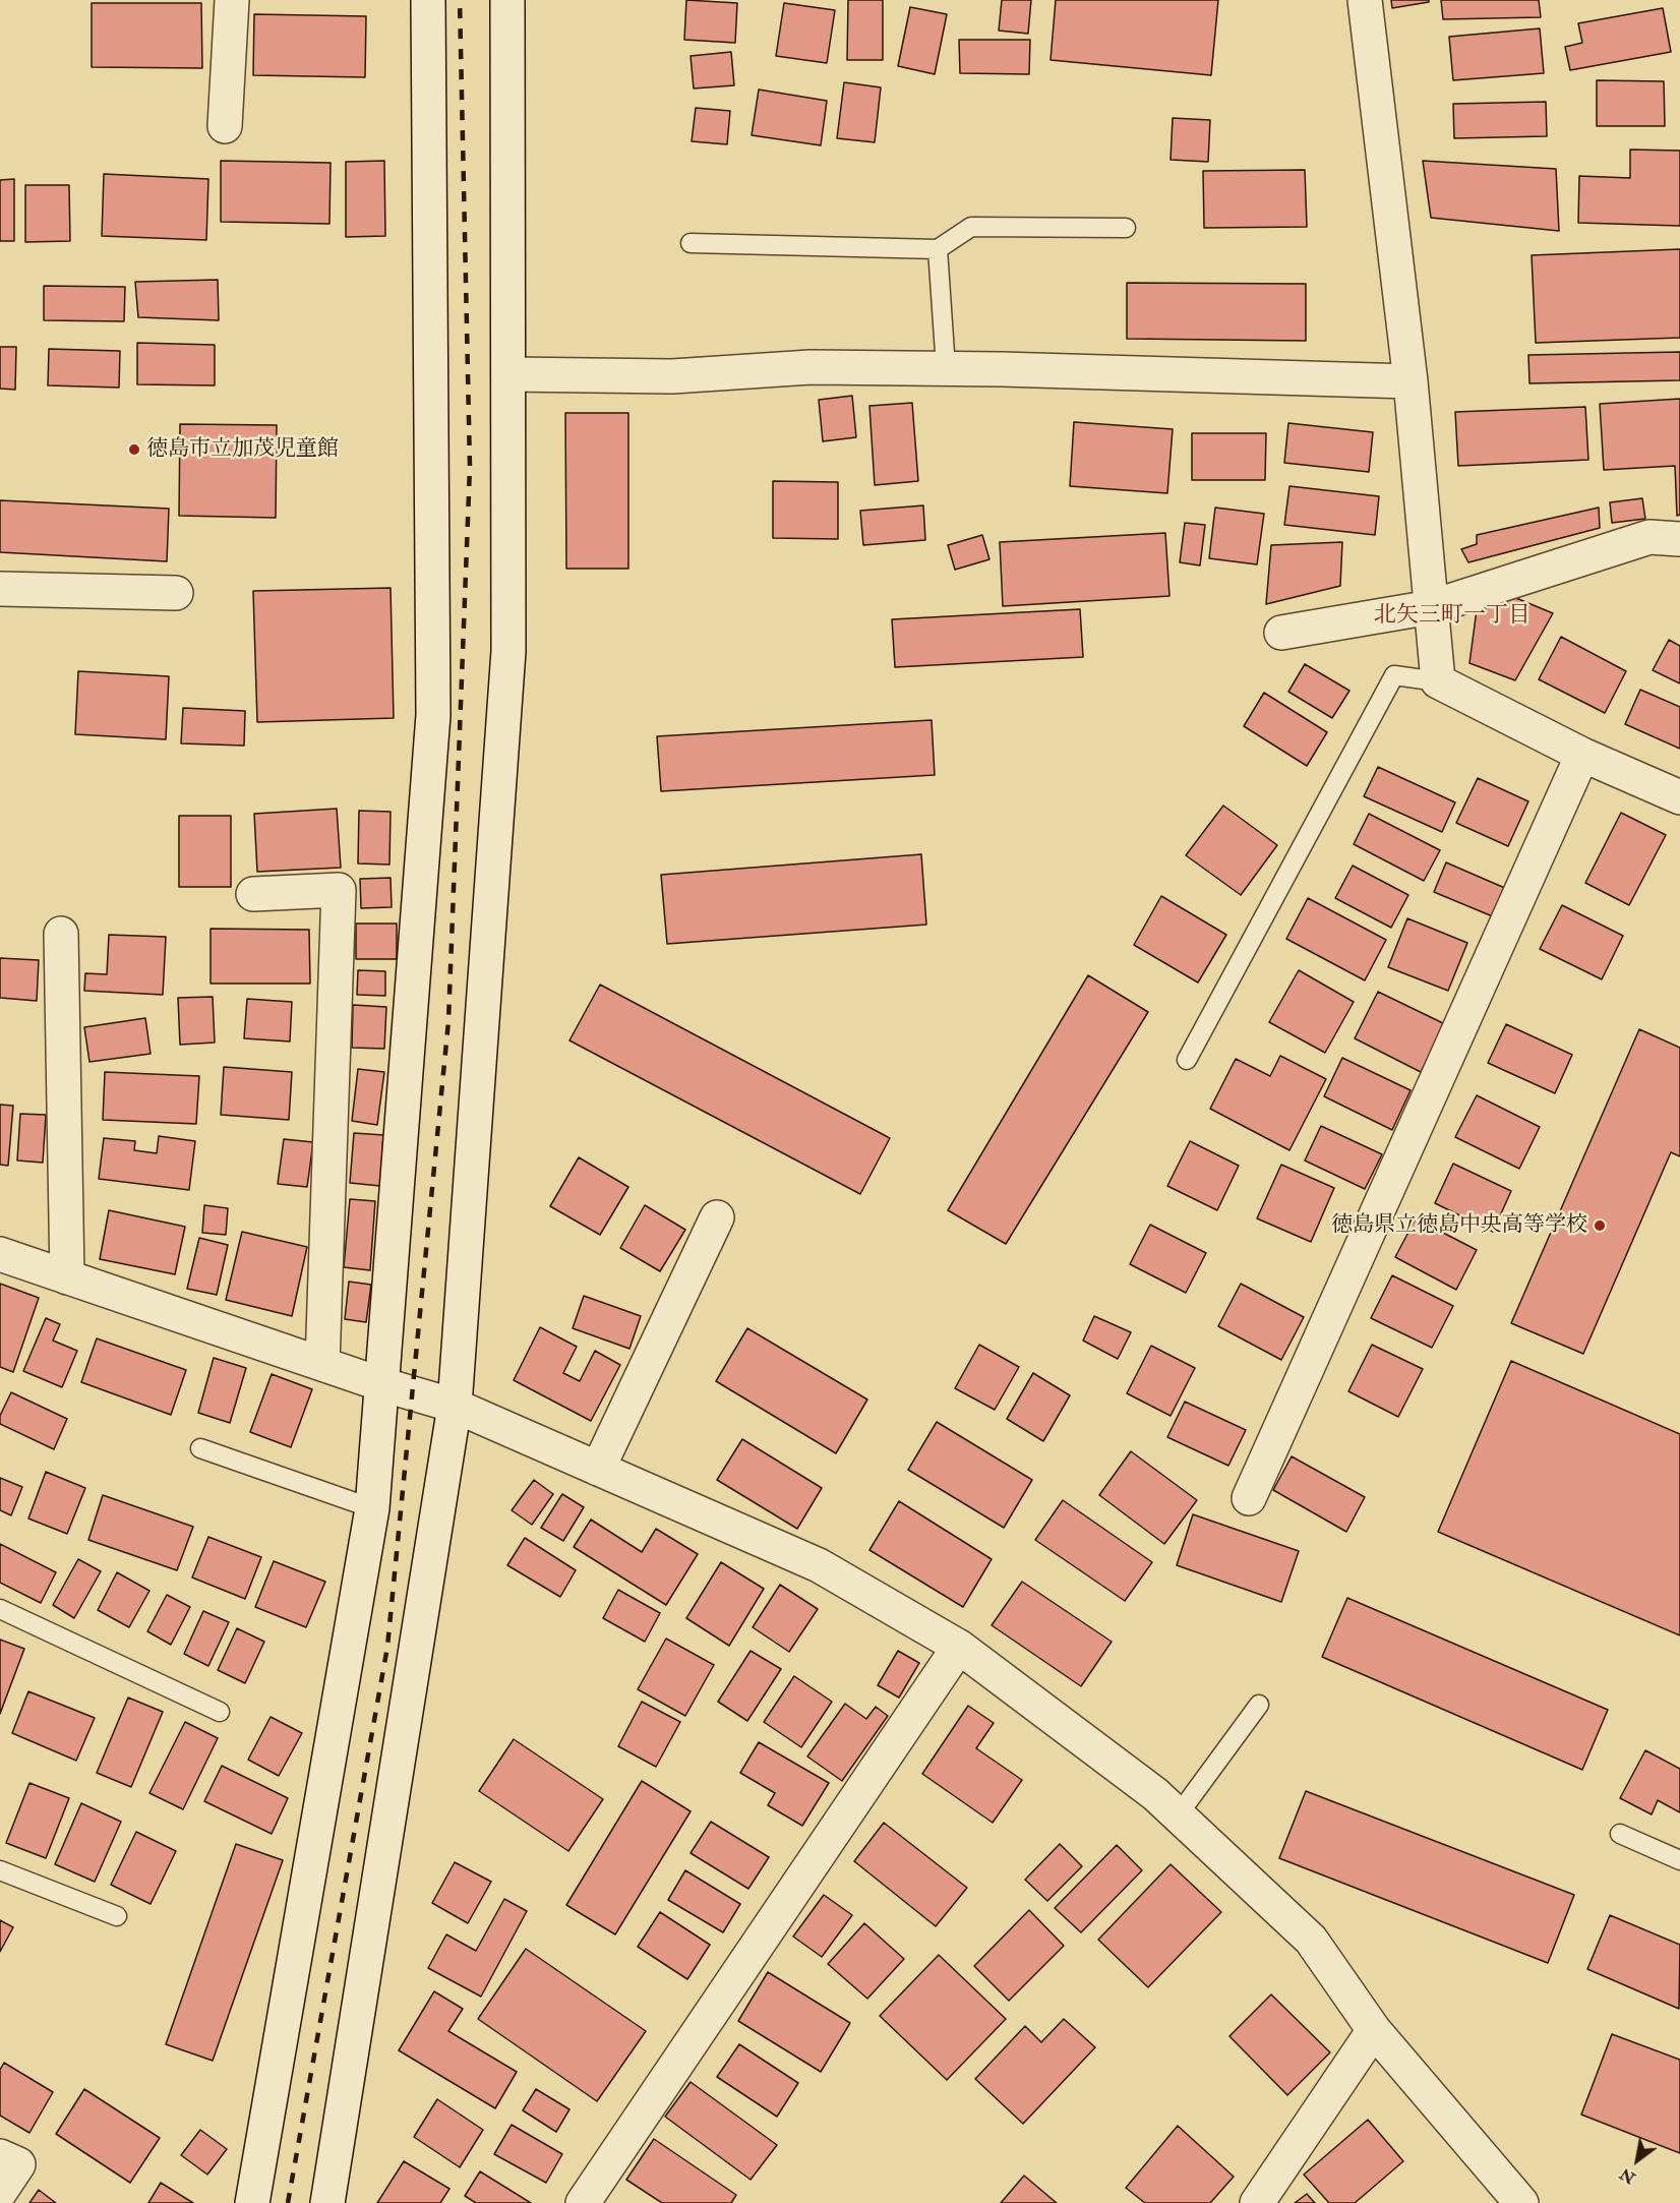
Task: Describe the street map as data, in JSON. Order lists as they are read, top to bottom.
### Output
{
  "districts": ["北矢三町一丁目"],
  "places": ["徳島市立加茂児童館", "徳島県立徳島中央高等学校"],
  "north": "bottom left"
}
